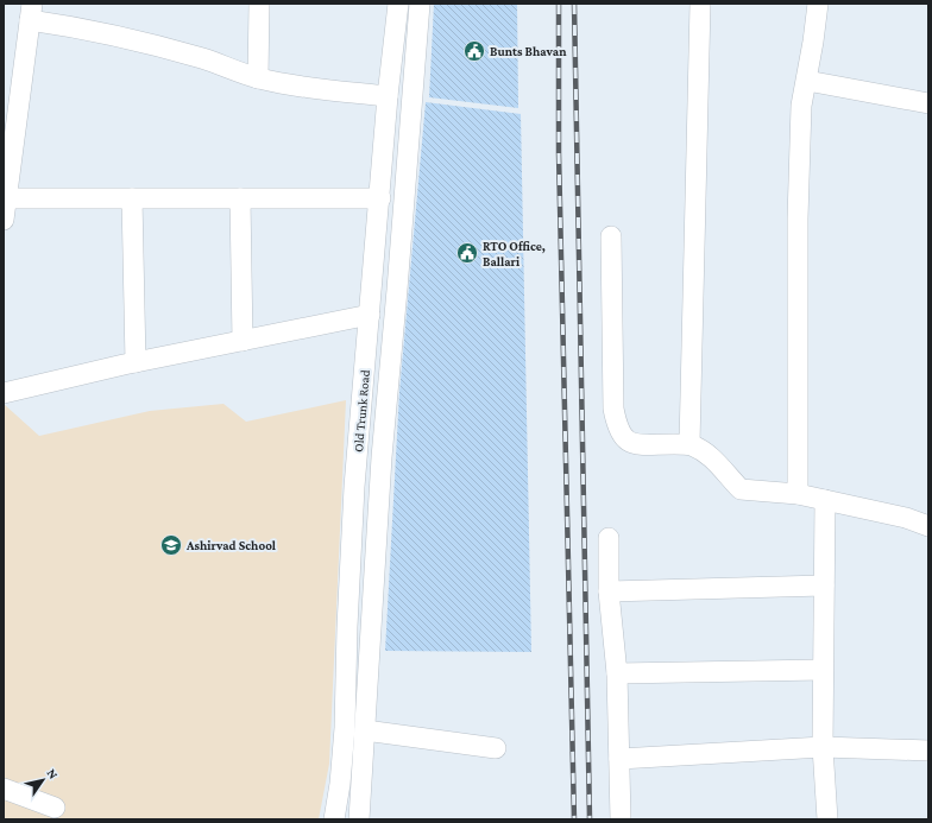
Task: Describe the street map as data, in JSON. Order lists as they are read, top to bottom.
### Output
{
  "streets": {
    "street": ["Old Trunk Road"]
  },
  "places": {
    "public building": ["Bunts Bhavan", "RTO Office, Ballari"],
    "school or university": ["Ashirvad School"]
  },
  "north": "top right"
}
